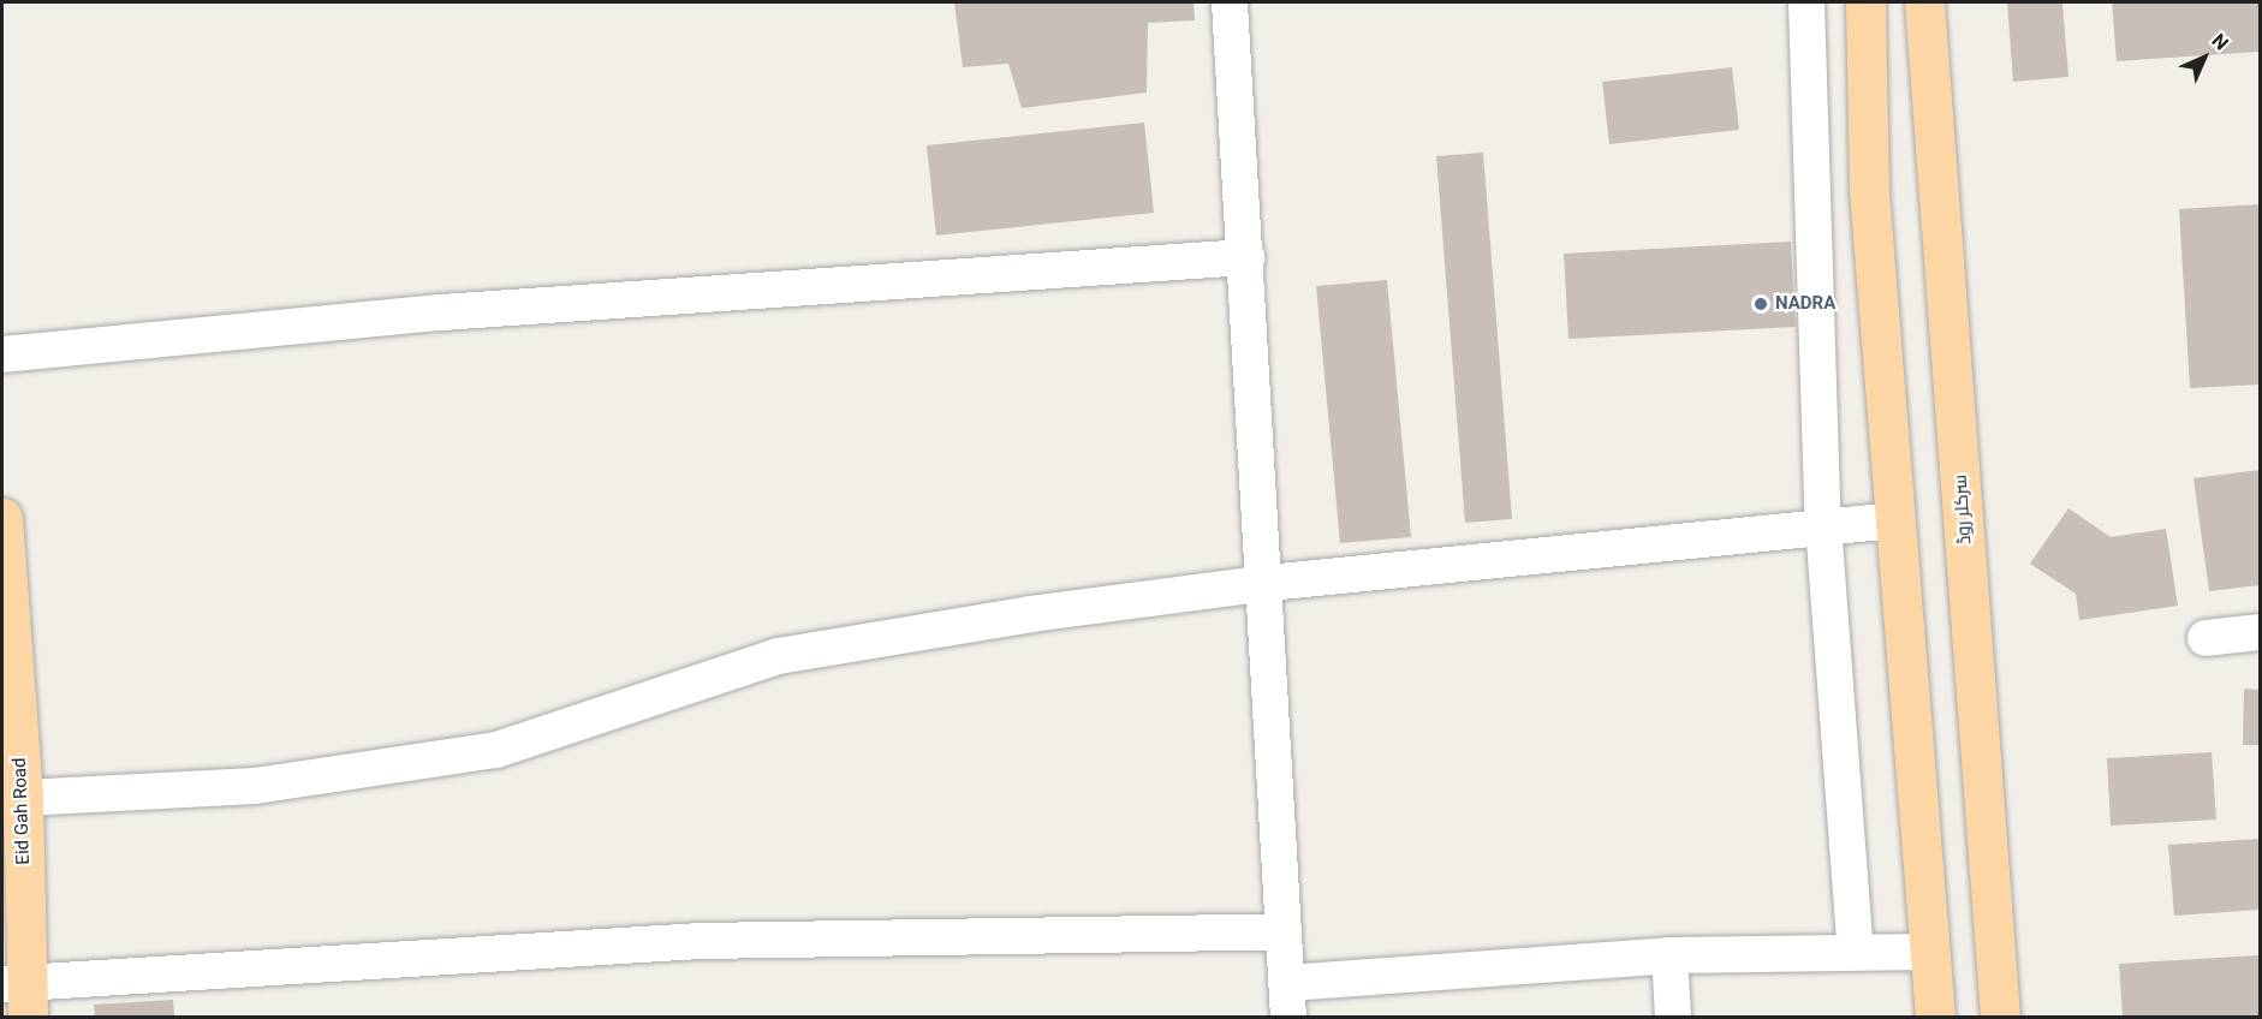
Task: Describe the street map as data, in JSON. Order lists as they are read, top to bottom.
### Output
{
  "streets": {
    "main road": ["سرکلر روڈ", "Eid Gah Road"]
  },
  "places": ["NADRA"],
  "north": "top right"
}
